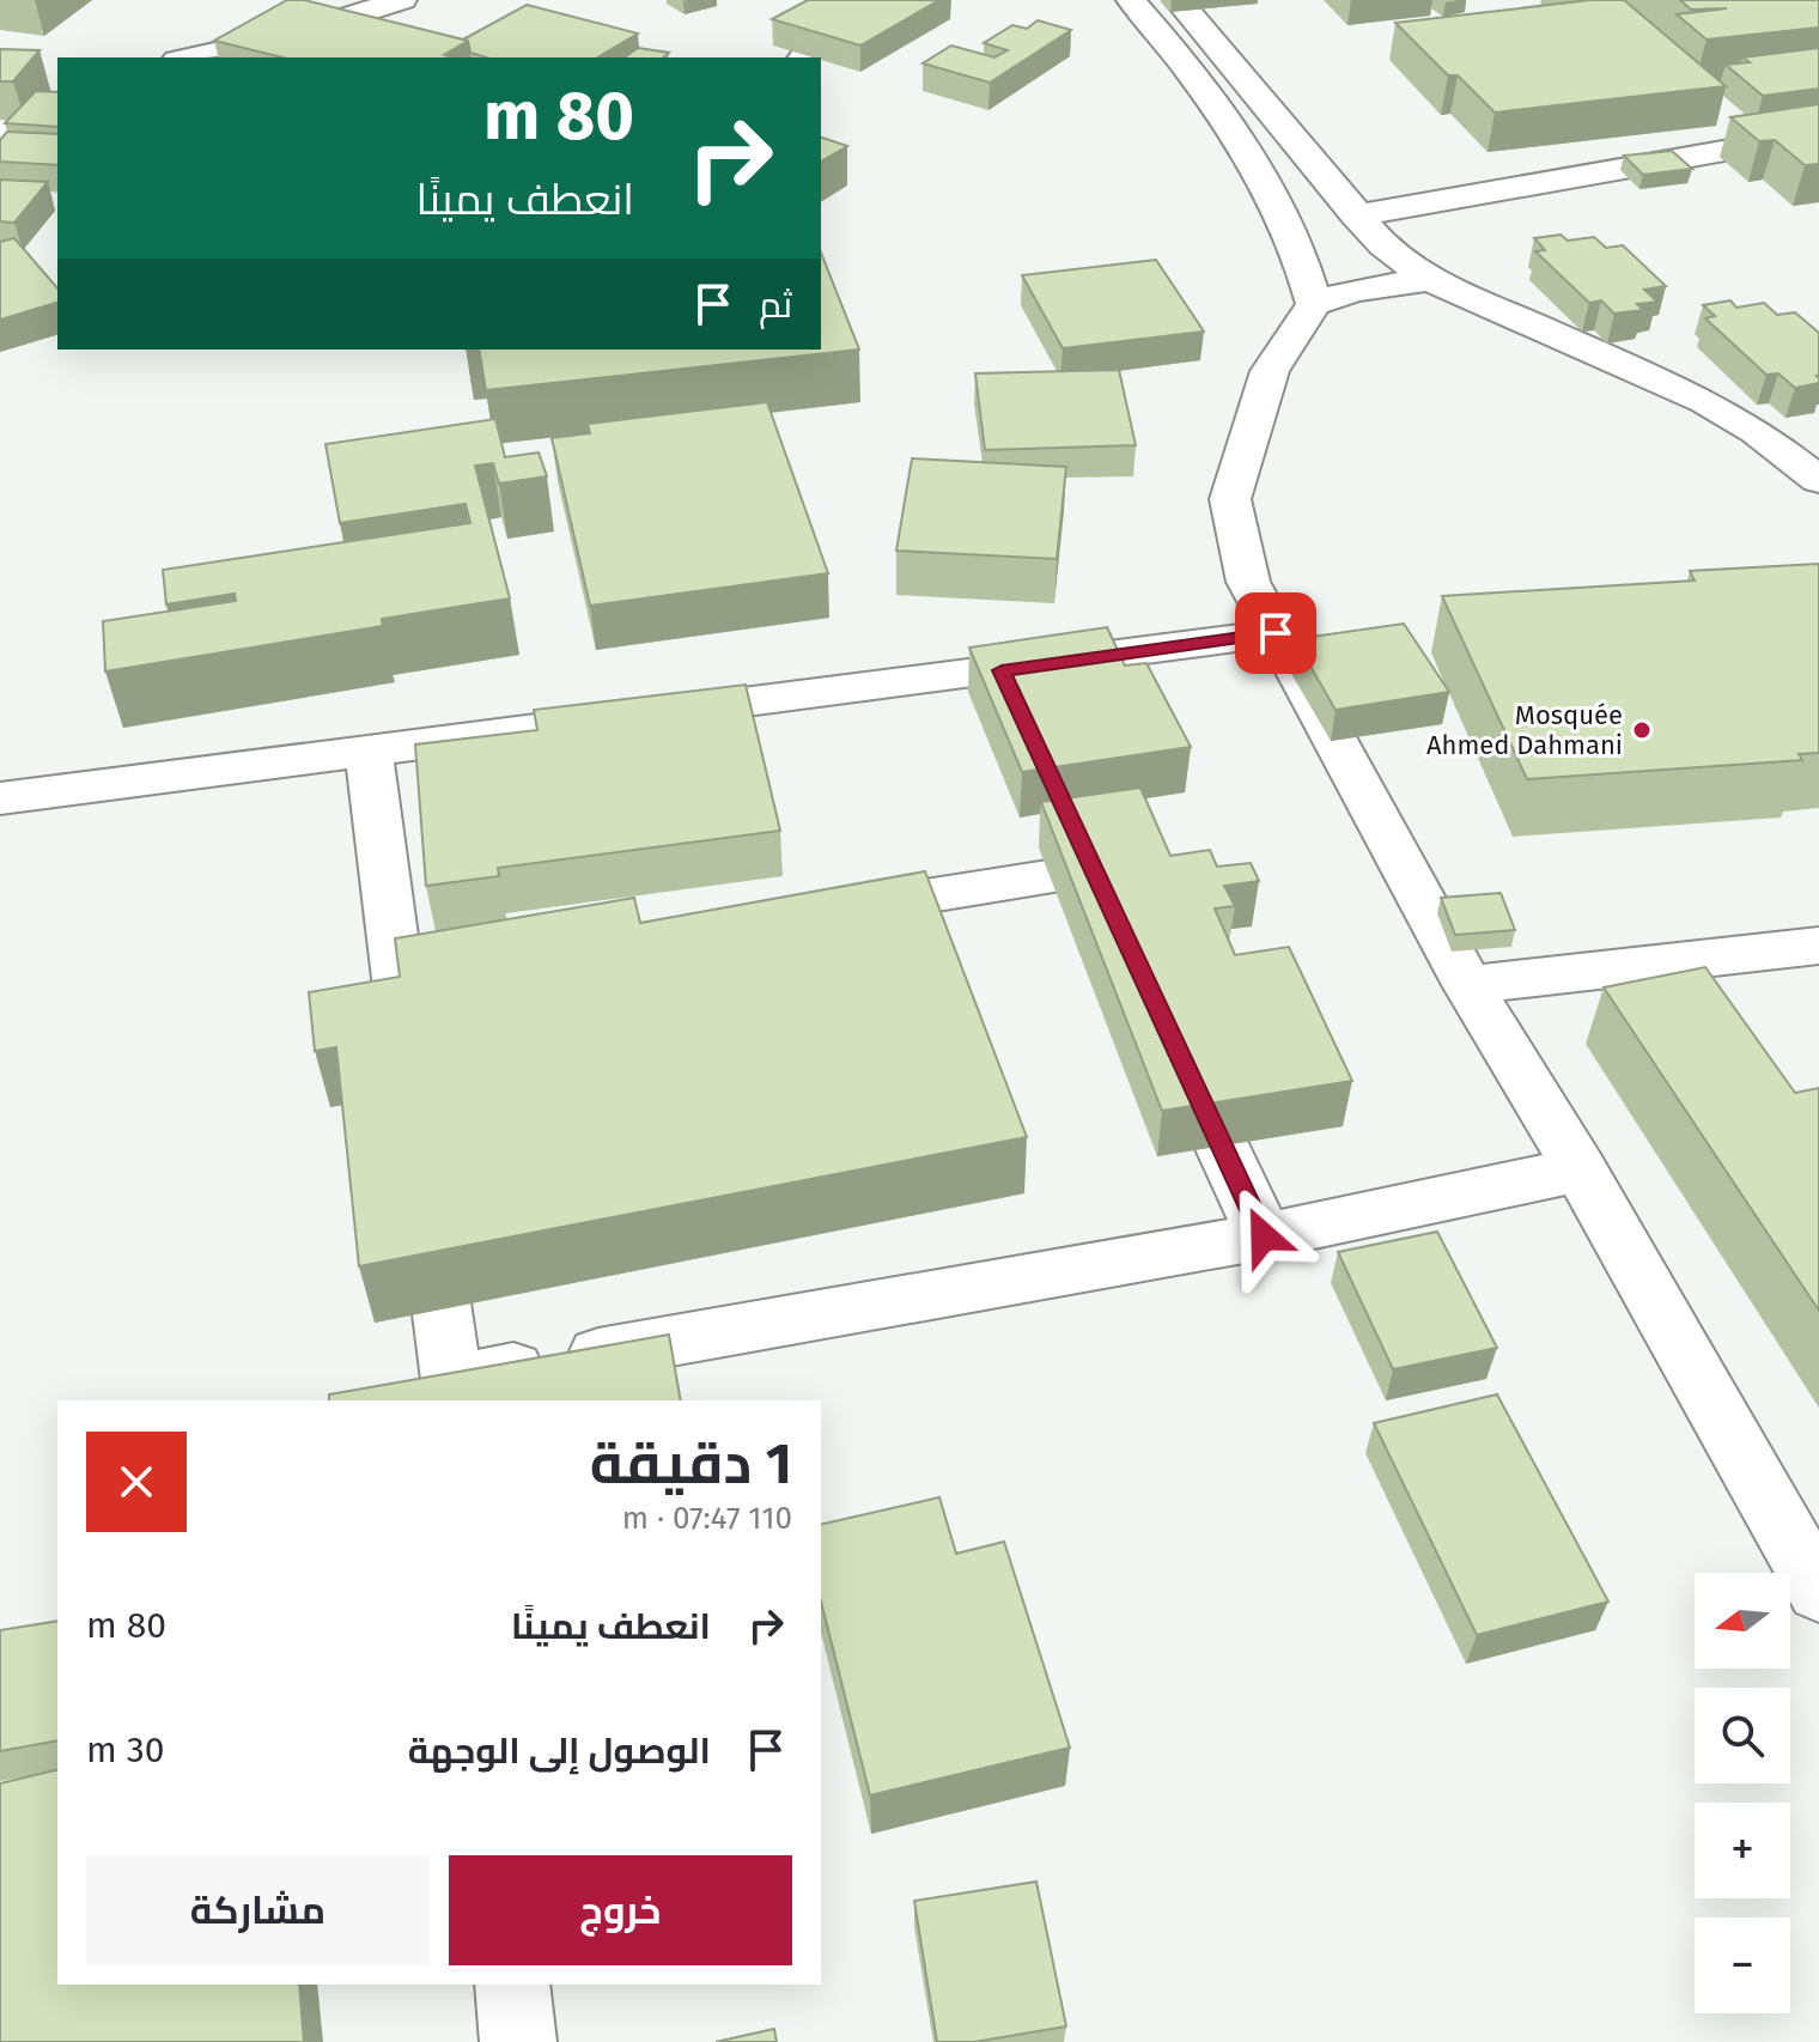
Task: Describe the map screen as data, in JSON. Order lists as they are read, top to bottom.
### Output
{
  "places": ["Mosquée Ahmed Dahmani"],
  "north": "left",
  "page": {
    "turn": ["80 m", "انعطف يمينًا"],
    "then": "ثم",
    "heading": ["1 دقيقة", "110 m · 07:47"],
    "list": [
      {
        "name": "انعطف يمينًا",
        "value": "80 m"
      },
      {
        "name": "الوصول إلى الوجهة",
        "value": "30 m"
      }
    ],
    "map_buttons": ["+", "−"],
    "buttons": ["خروج", "مشاركة"]
  }
}
